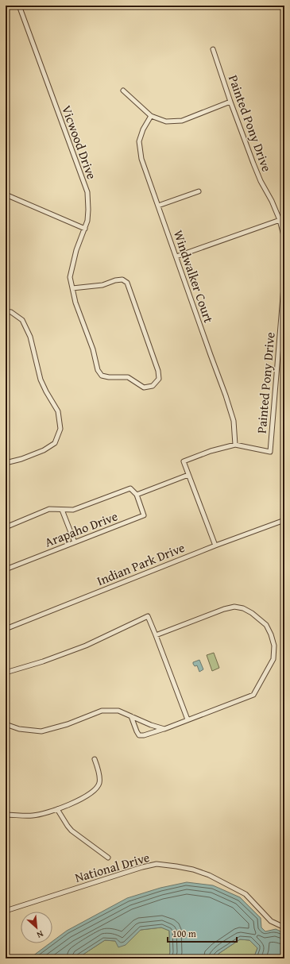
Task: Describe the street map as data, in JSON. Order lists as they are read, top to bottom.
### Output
{
  "streets": {
    "street": [
      "Painted Pony Drive",
      "Vicwood Drive",
      "Windwalker Court",
      "Arapaho Drive",
      "Indian Park Drive",
      "National Drive"
    ]
  },
  "crossings": [
    ["Painted Pony Drive", "Windwalker Court"]
  ],
  "scale_bar": "100 m",
  "north": "bottom right"
}
